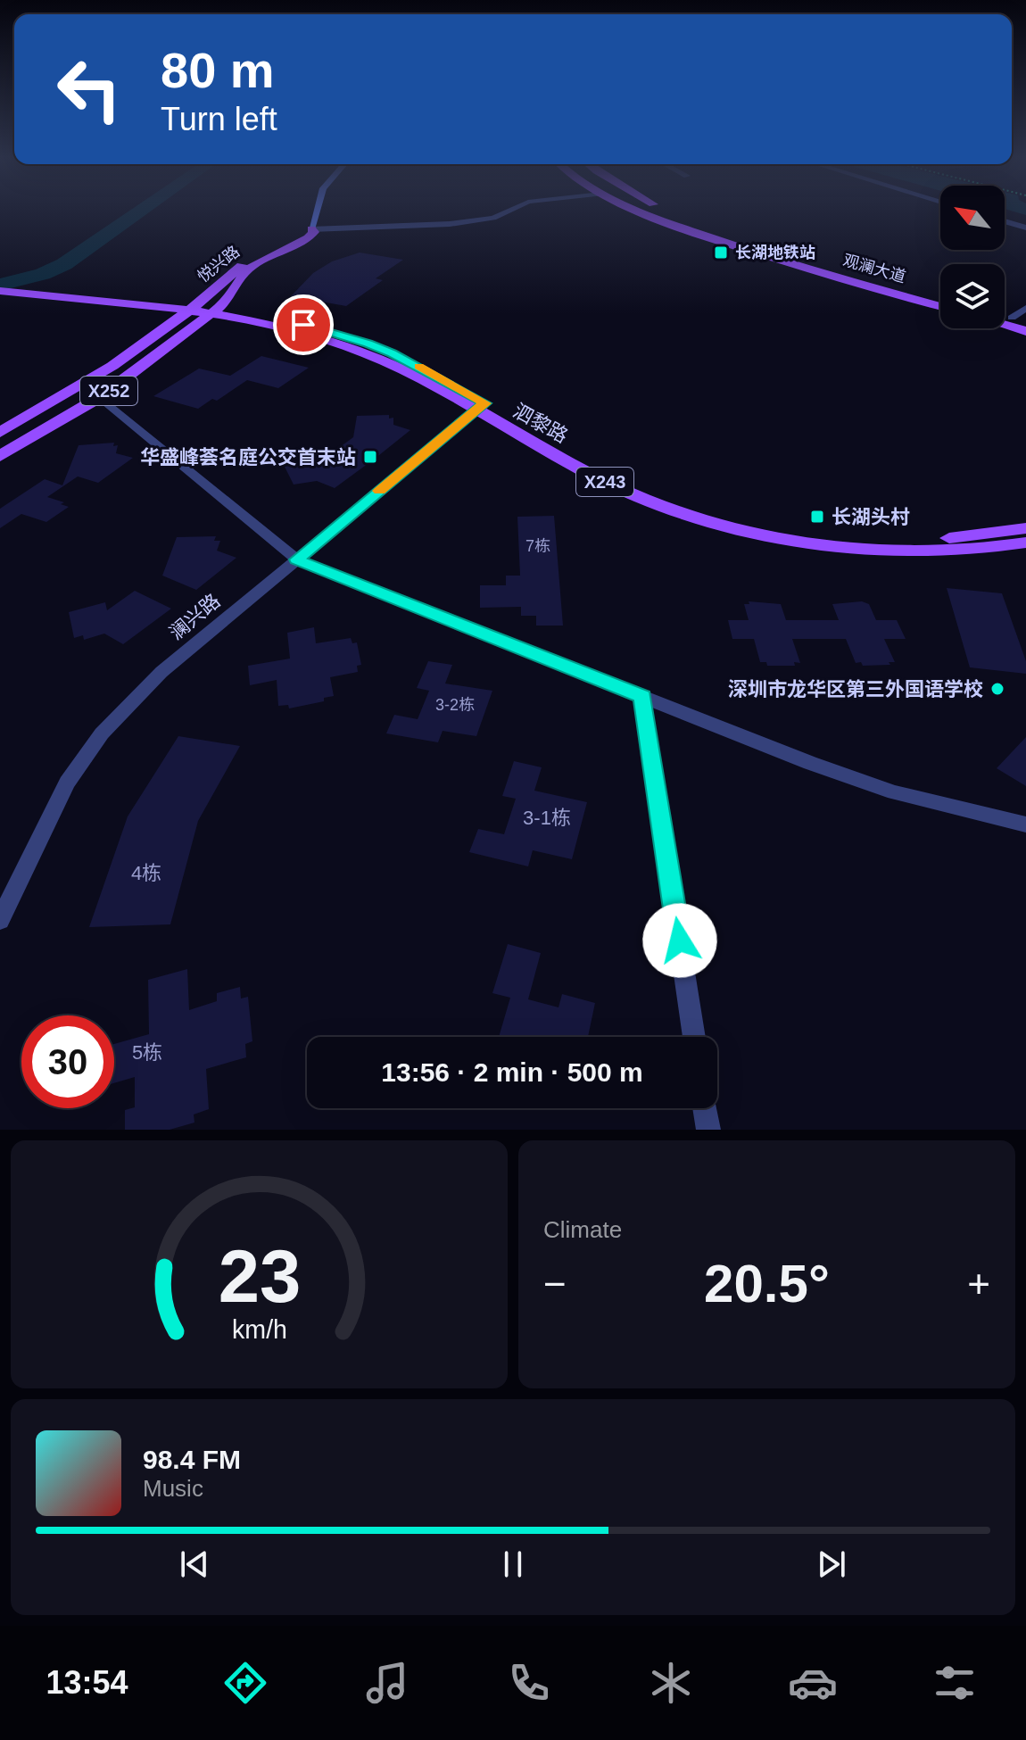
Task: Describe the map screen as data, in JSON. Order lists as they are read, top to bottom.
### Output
{
  "streets": {
    "main road": [
      "悦兴路",
      "观澜大道",
      "X252",
      "泗黎路",
      "X243"
    ],
    "street": ["澜兴路"]
  },
  "crossings": [
    ["悦兴路", "泗黎路"],
    ["泗黎路", "澜兴路"]
  ],
  "places": {
    "transit": ["长湖地铁站", "华盛峰荟名庭公交首末站", "长湖头村"],
    "other": ["深圳市龙华区第三外国语学校"]
  },
  "house_numbers": [
    "7栋",
    "3-2栋",
    "3-1栋",
    "4栋",
    "5栋"
  ],
  "north": "top left",
  "page": {
    "turn": ["80 m", "Turn left"],
    "limit": "30",
    "trip": "13:56 · 2 min · 500 m",
    "tile": "Climate",
    "heat": ["−", "20.5°", "+"],
    "song": ["98.4 FM", "Music"],
    "tabs": "13:54",
    "gauge": ["23", "km/h"]
  }
}
